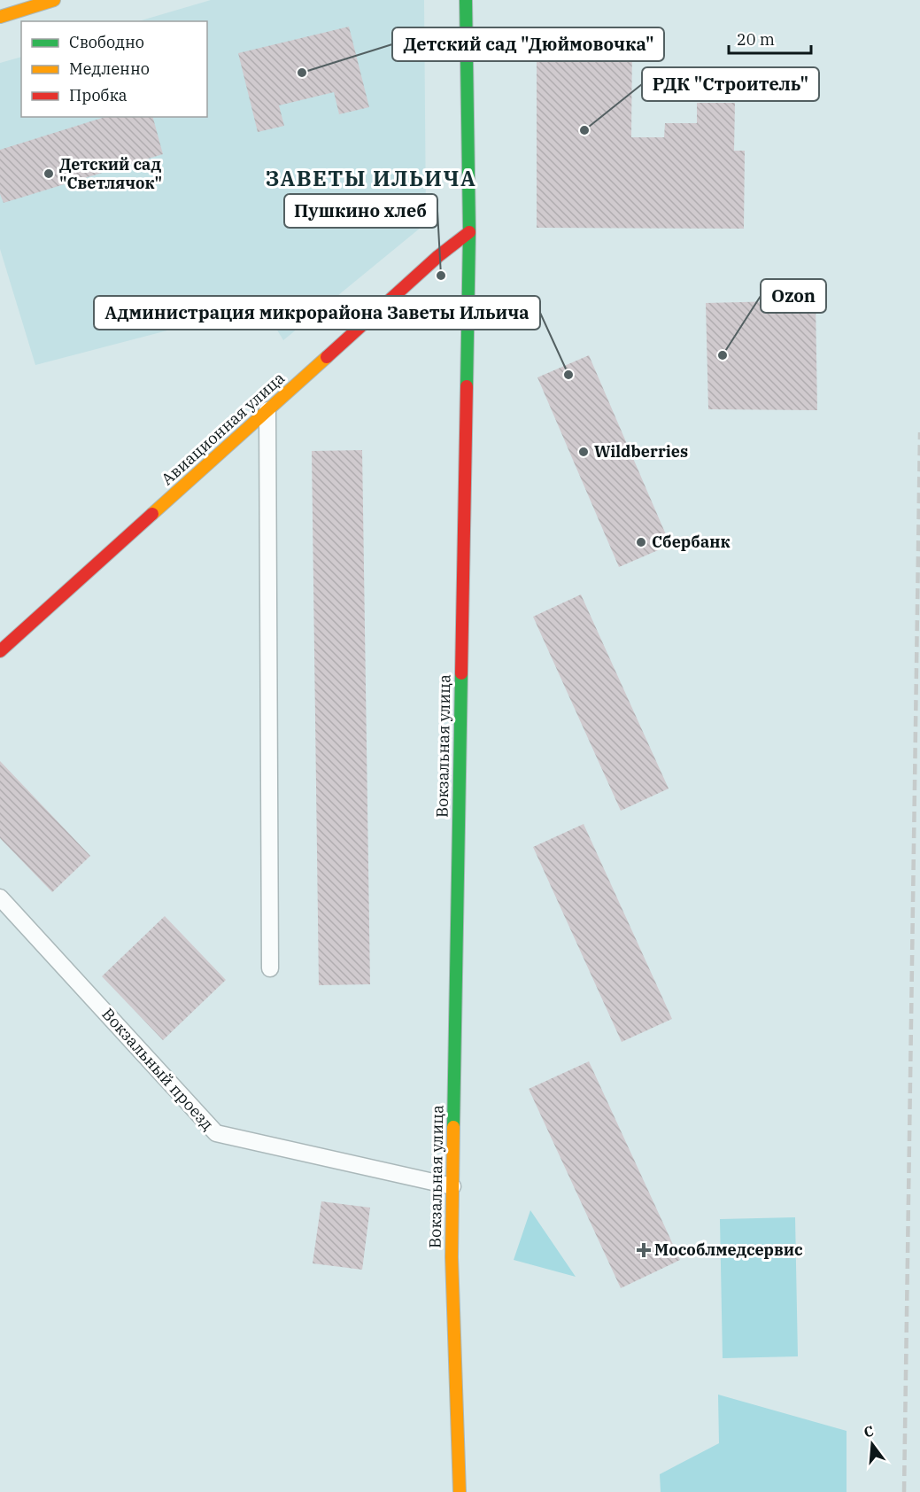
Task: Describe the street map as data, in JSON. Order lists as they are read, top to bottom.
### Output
{
  "streets": {
    "street": ["Авиационная улица", "Вокзальная улица"],
    "lane": ["Вокзальный проезд"]
  },
  "crossings": [
    ["Авиационная улица", "Вокзальная улица"],
    ["Вокзальная улица", "Вокзальный проезд"]
  ],
  "districts": ["ЗАВЕТЫ ИЛЬИЧА"],
  "places": {
    "other": [
      "Детский сад \"Дюймовочка\"",
      "РДК \"Строитель\"",
      "Детский сад \"Светлячок\"",
      "Пушкино хлеб",
      "Ozon",
      "Администрация микрорайона Заветы Ильича",
      "Wildberries",
      "Сбербанк"
    ],
    "health": ["Мособлмедсервис"]
  },
  "legend": ["Свободно", "Медленно", "Пробка"],
  "scale_bar": "20 m",
  "north": "top"
}
